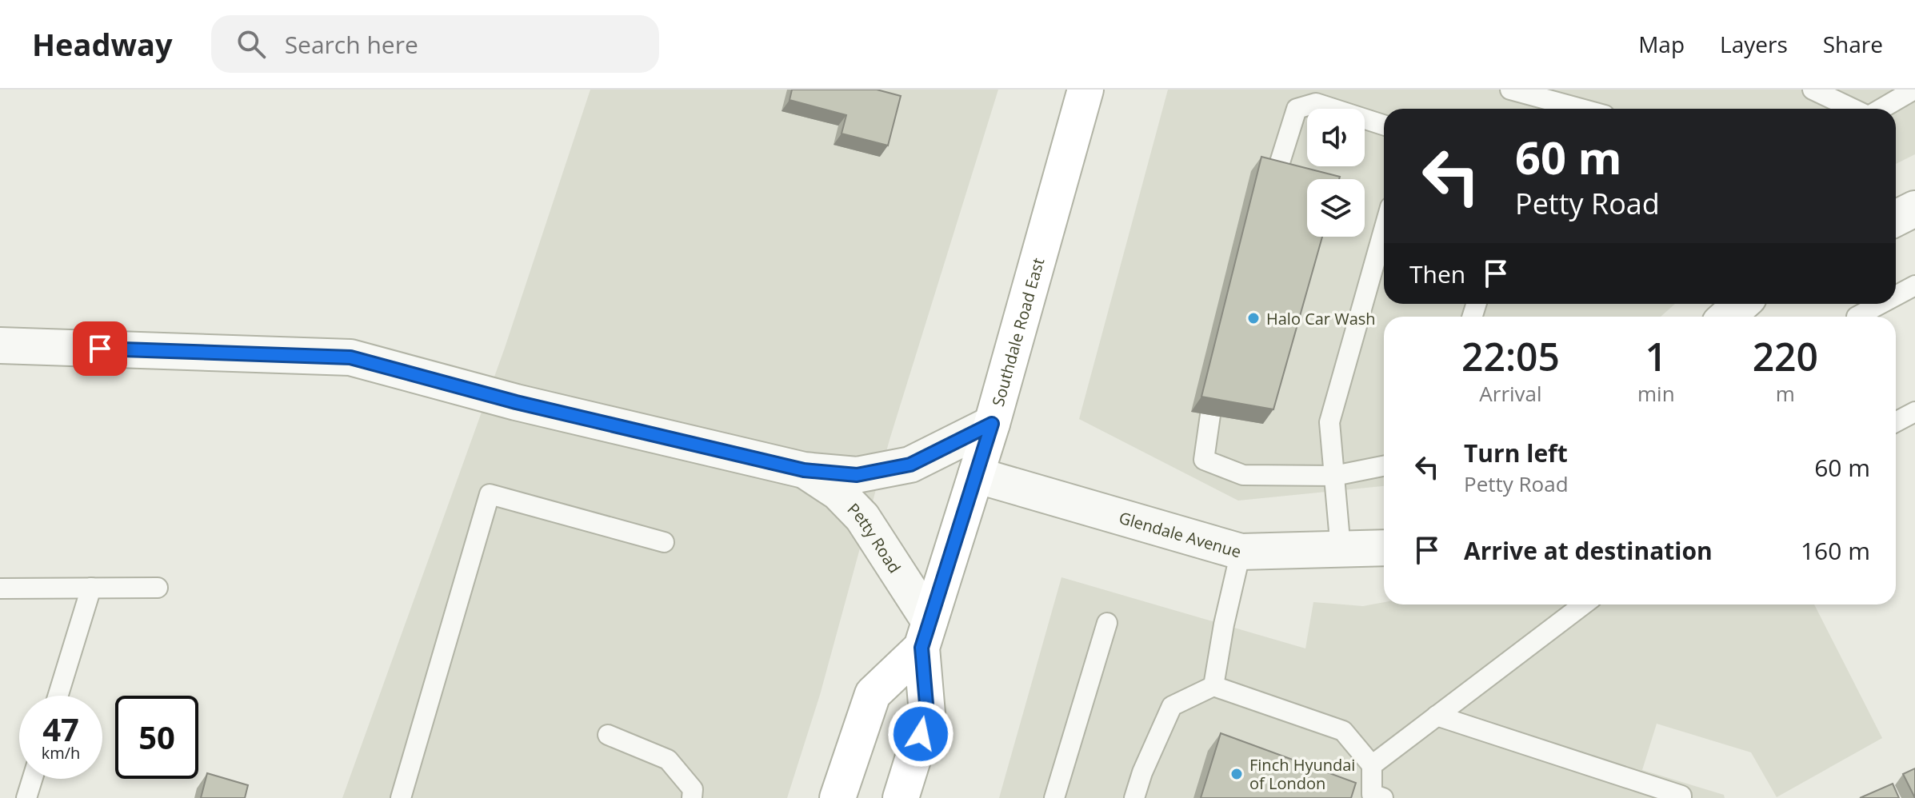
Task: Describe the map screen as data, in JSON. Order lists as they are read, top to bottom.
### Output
{
  "streets": {
    "main road": ["Southdale Road East"],
    "street": ["Glendale Avenue", "Petty Road"]
  },
  "crossings": [
    ["Southdale Road East", "Glendale Avenue"],
    ["Southdale Road East", "Petty Road"]
  ],
  "places": ["Halo Car Wash", "Finch Hyundai of London"],
  "page": {
    "header": "Headway",
    "search": "Search here",
    "nav": ["Map", "Layers", "Share"],
    "turn": ["60 m", "Petty Road"],
    "then": "Then",
    "eta": [
      "22:05",
      "Arrival",
      "1",
      "min",
      "220",
      "m"
    ],
    "list": [
      {
        "name": "Turn left",
        "note": "Petty Road",
        "value": "60 m"
      },
      {
        "name": "Arrive at destination",
        "value": "160 m"
      }
    ],
    "speed": "47 km/h",
    "limit": "50"
  }
}
